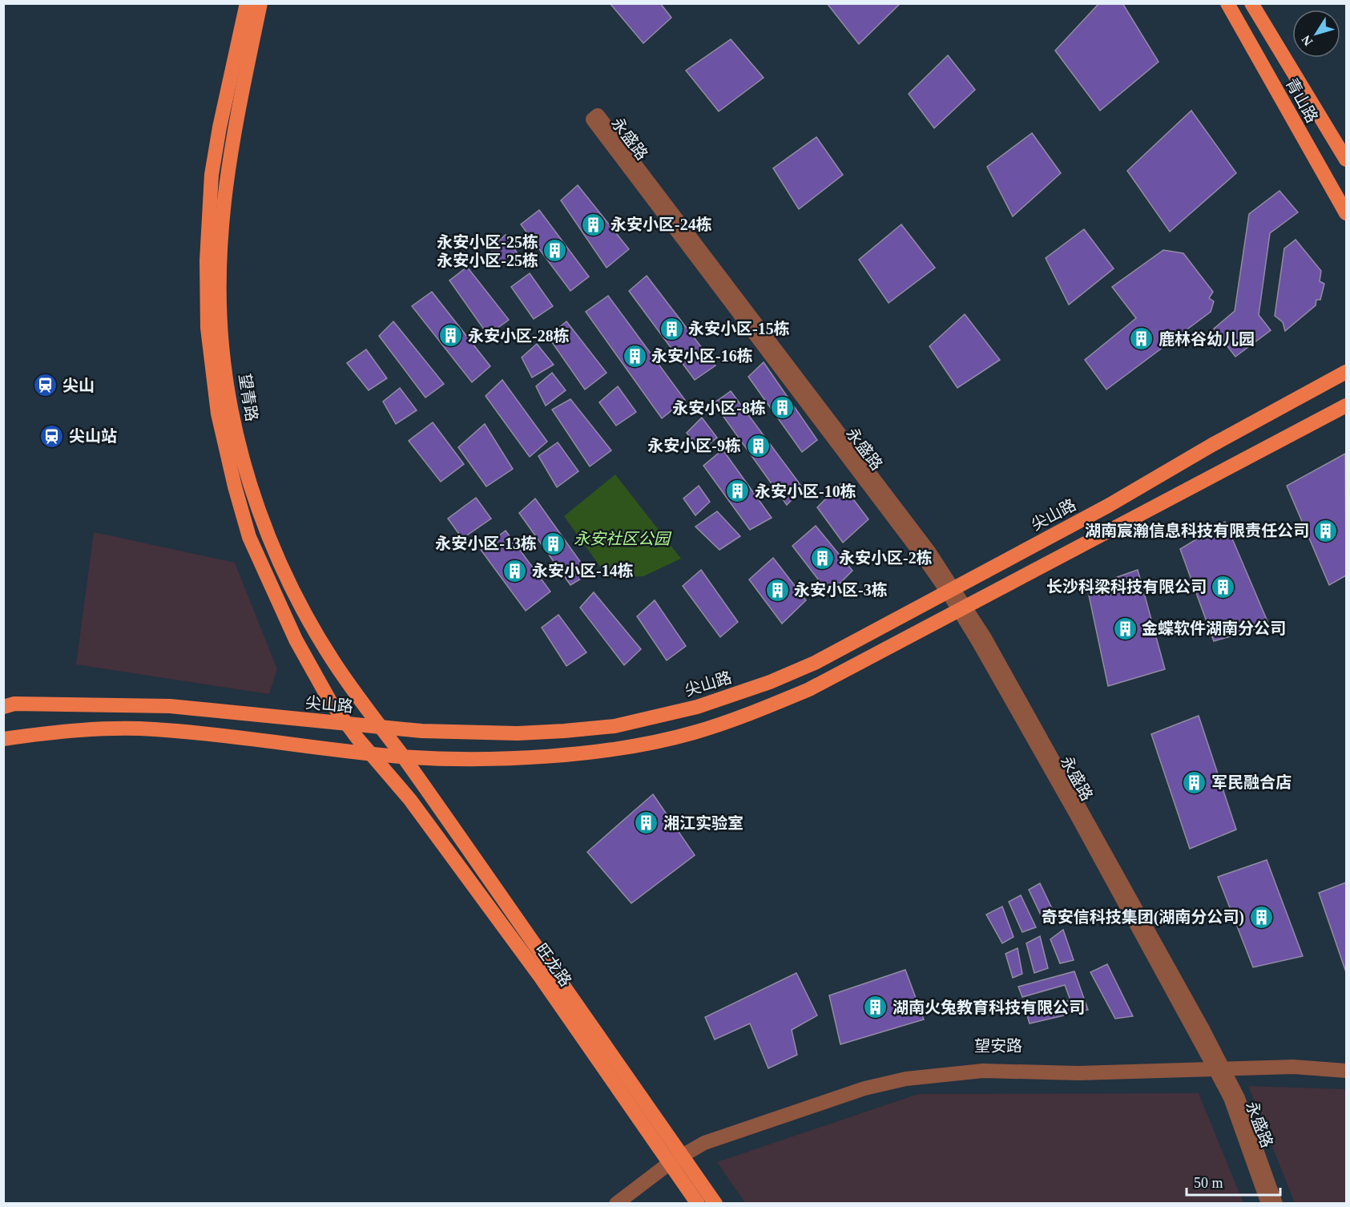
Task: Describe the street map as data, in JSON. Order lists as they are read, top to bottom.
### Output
{
  "streets": {
    "main road": [
      "青山路",
      "望青路",
      "尖山路",
      "旺龙路"
    ],
    "street": ["永盛路", "望安路"]
  },
  "crossings": [
    ["永盛路", "尖山路"],
    ["永盛路", "望安路"],
    ["望青路", "尖山路"],
    ["望青路", "旺龙路"],
    ["旺龙路", "望安路"]
  ],
  "parks": ["永安社区公园"],
  "places": {
    "building": [
      "永安小区-24栋",
      "永安小区-25栋 永安小区-25栋",
      "永安小区-15栋",
      "永安小区-28栋",
      "鹿林谷幼儿园",
      "永安小区-16栋",
      "永安小区-8栋",
      "永安小区-9栋",
      "永安小区-10栋",
      "湖南宸瀚信息科技有限责任公司",
      "永安小区-13栋",
      "永安小区-2栋",
      "永安小区-14栋",
      "长沙科梁科技有限公司",
      "永安小区-3栋",
      "金蝶软件湖南分公司",
      "军民融合店",
      "湘江实验室",
      "奇安信科技集团(湖南分公司)",
      "湖南火兔教育科技有限公司"
    ],
    "station": ["尖山", "尖山站"]
  },
  "scale_bar": "50 m",
  "north": "bottom left"
}
